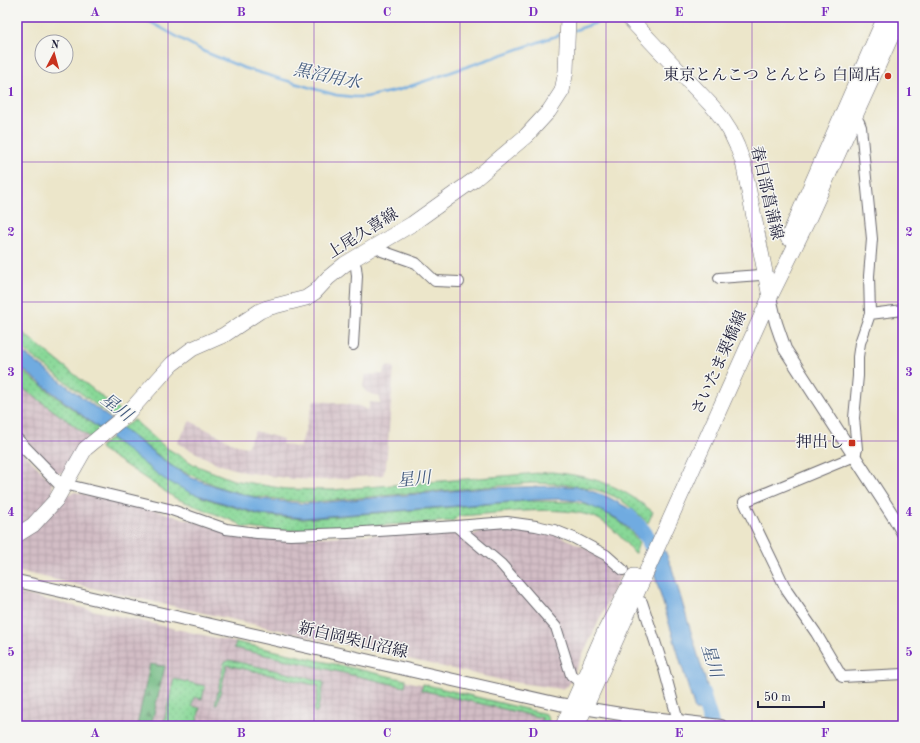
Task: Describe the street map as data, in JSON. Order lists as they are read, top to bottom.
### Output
{
  "streets": {
    "main road": ["春日部菖蒲線", "上尾久喜線", "さいたま栗橋線"],
    "street": ["新白岡柴山沼線"]
  },
  "crossings": [
    ["春日部菖蒲線", "さいたま栗橋線"],
    ["さいたま栗橋線", "新白岡柴山沼線"]
  ],
  "water": ["黒沼用水", "星川"],
  "places": {
    "other": ["東京とんこつ とんとら 白岡店"],
    "transit": ["押出し"]
  },
  "scale_bar": "50 m",
  "north": "top",
  "grid": {
    "columns": [
      "A",
      "B",
      "C",
      "D",
      "E",
      "F"
    ],
    "rows": [
      "1",
      "2",
      "3",
      "4",
      "5"
    ]
  }
}
